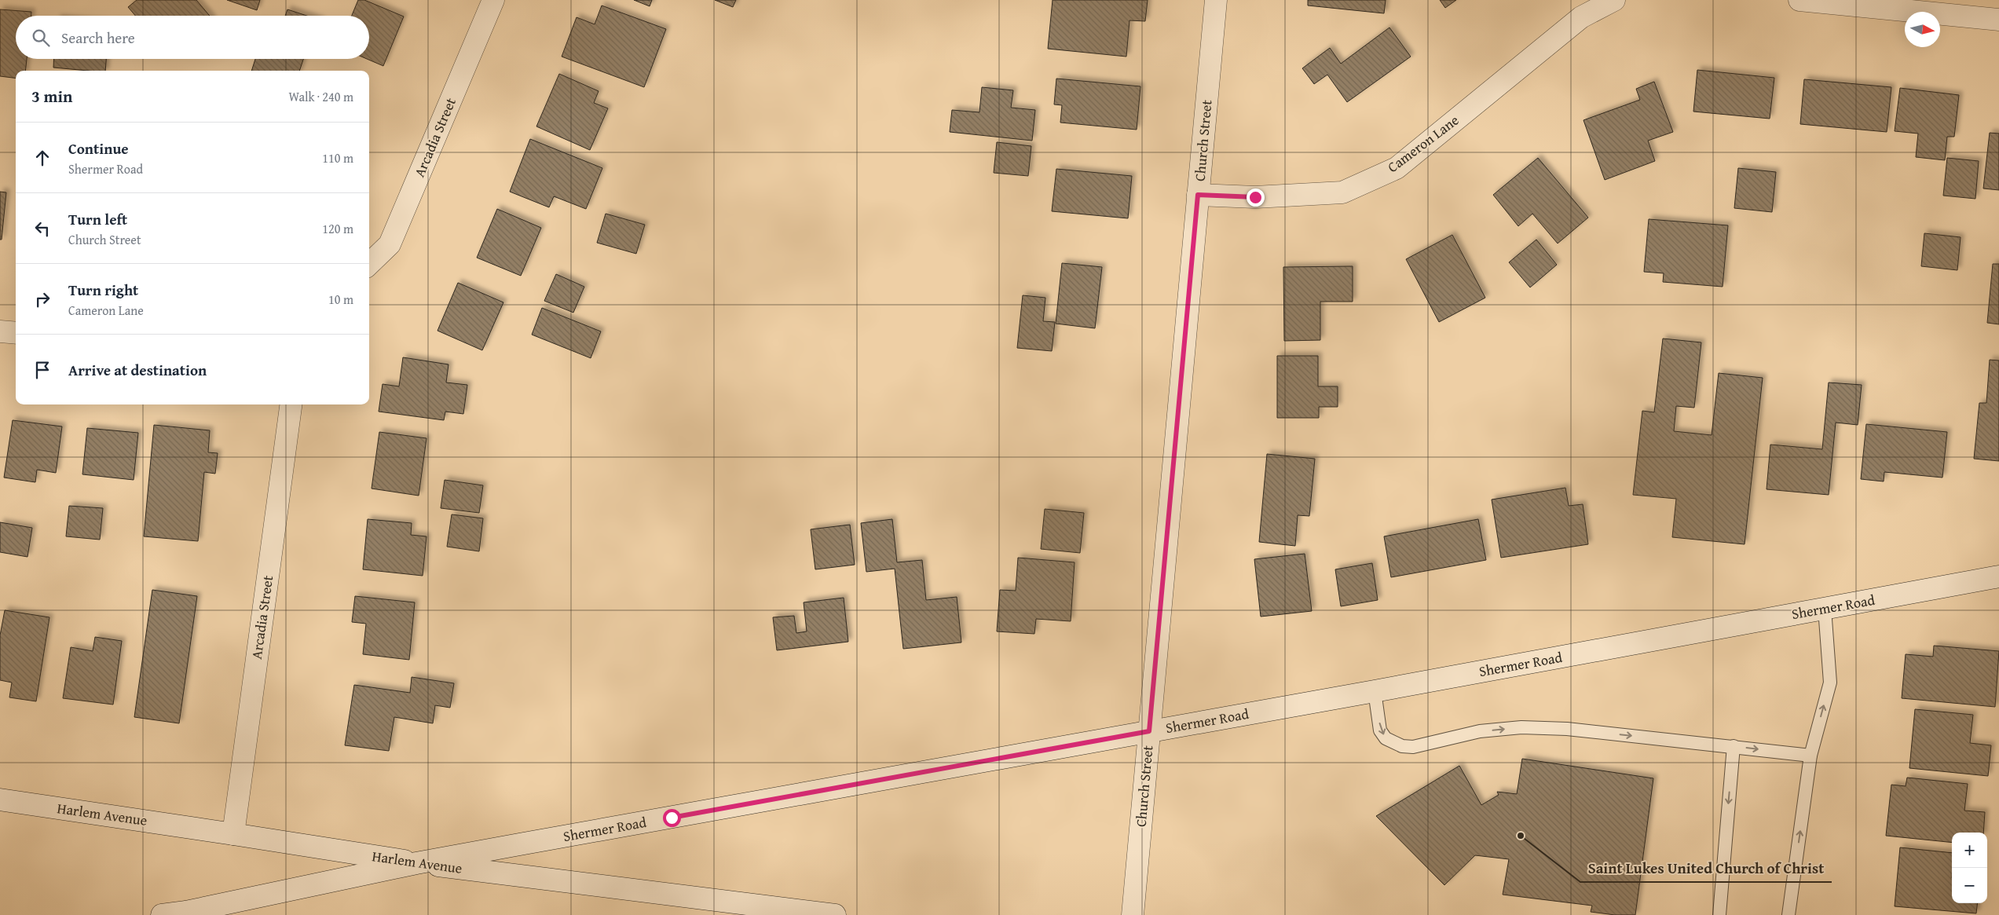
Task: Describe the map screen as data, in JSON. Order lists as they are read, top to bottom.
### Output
{
  "streets": {
    "main road": [
      "Arcadia Street",
      "Church Street",
      "Cameron Lane",
      "Shermer Road",
      "Harlem Avenue"
    ]
  },
  "crossings": [
    ["Arcadia Street", "Harlem Avenue"],
    ["Church Street", "Cameron Lane"],
    ["Church Street", "Shermer Road"],
    ["Shermer Road", "Harlem Avenue"]
  ],
  "places": ["Saint Lukes United Church of Christ"],
  "north": "right",
  "page": {
    "search": "Search here",
    "heading": ["3 min", "Walk · 240 m"],
    "list": [
      ["Continue", "Shermer Road", "110 m"],
      ["Turn left", "Church Street", "120 m"],
      ["Turn right", "Cameron Lane", "10 m"],
      "Arrive at destination"
    ],
    "map_buttons": ["+", "−"]
  }
}
